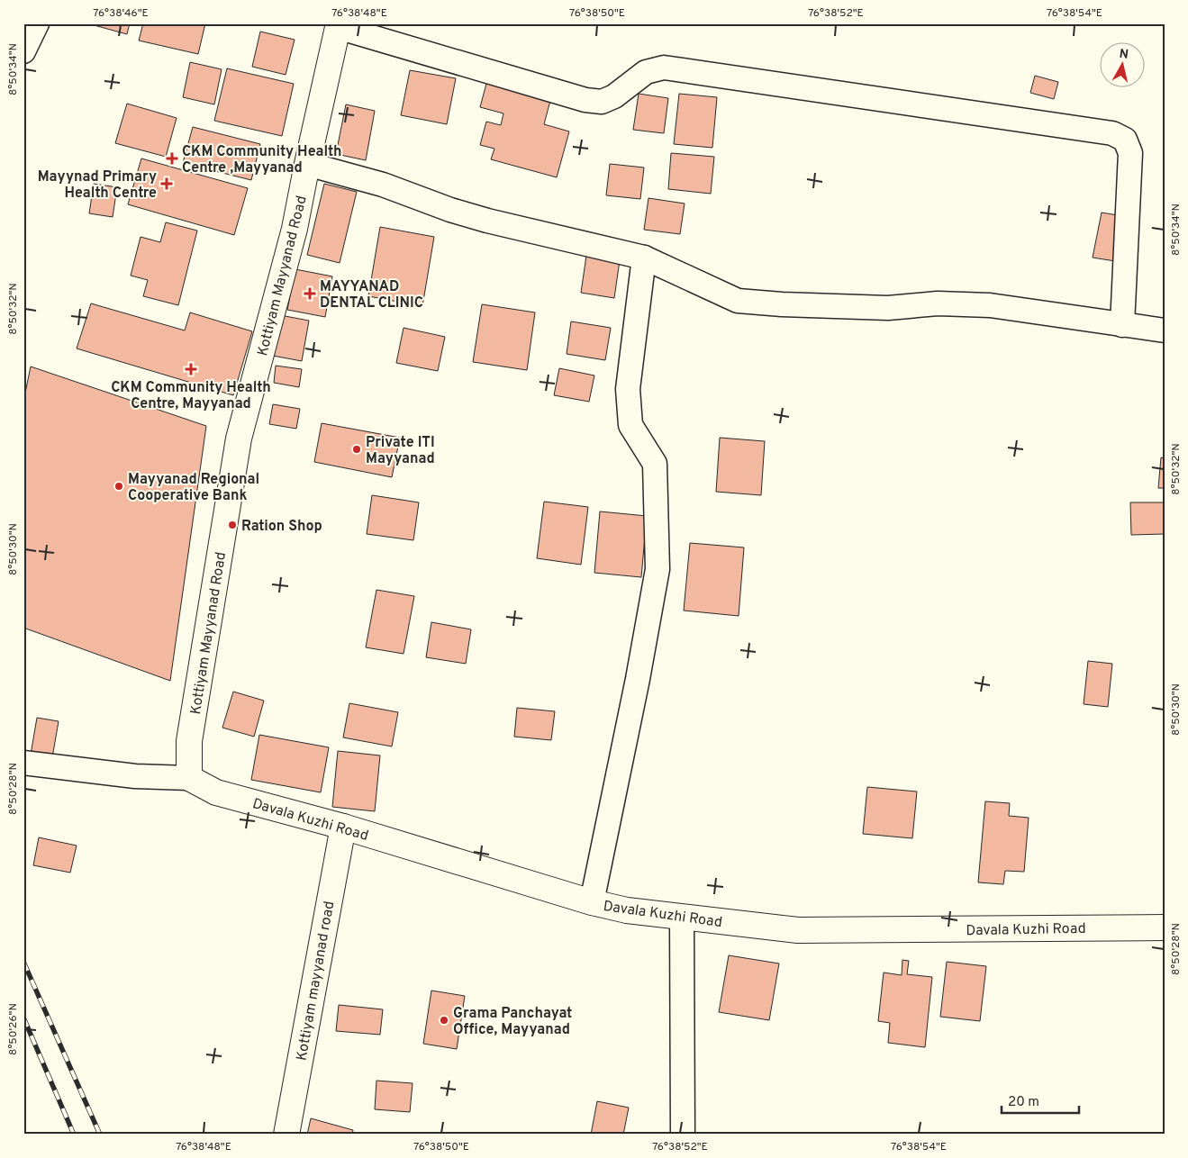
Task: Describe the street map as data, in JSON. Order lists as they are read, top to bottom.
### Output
{
  "streets": {
    "street": ["Kottiyam Mayyanad Road", "Davala Kuzhi Road", "Kottiyam mayyanad road"]
  },
  "crossings": [
    ["Kottiyam Mayyanad Road", "Davala Kuzhi Road"],
    ["Davala Kuzhi Road", "Kottiyam mayyanad road"]
  ],
  "places": {
    "health": [
      "CKM Community Health Centre ,Mayyanad",
      "Mayynad Primary Health Centre",
      "MAYYANAD DENTAL CLINIC",
      "CKM Community Health Centre, Mayyanad"
    ],
    "other": [
      "Private ITI Mayyanad",
      "Mayyanad Regional Cooperative Bank",
      "Ration Shop",
      "Grama Panchayat Office, Mayyanad"
    ]
  },
  "scale_bar": "20 m",
  "north": "top",
  "coordinates": [
    "76°38'46\"E",
    "76°38'48\"E",
    "76°38'50\"E",
    "76°38'52\"E",
    "76°38'54\"E",
    "8°50'34\"N",
    "8°50'32\"N",
    "8°50'30\"N",
    "8°50'28\"N",
    "8°50'26\"N"
  ]
}
